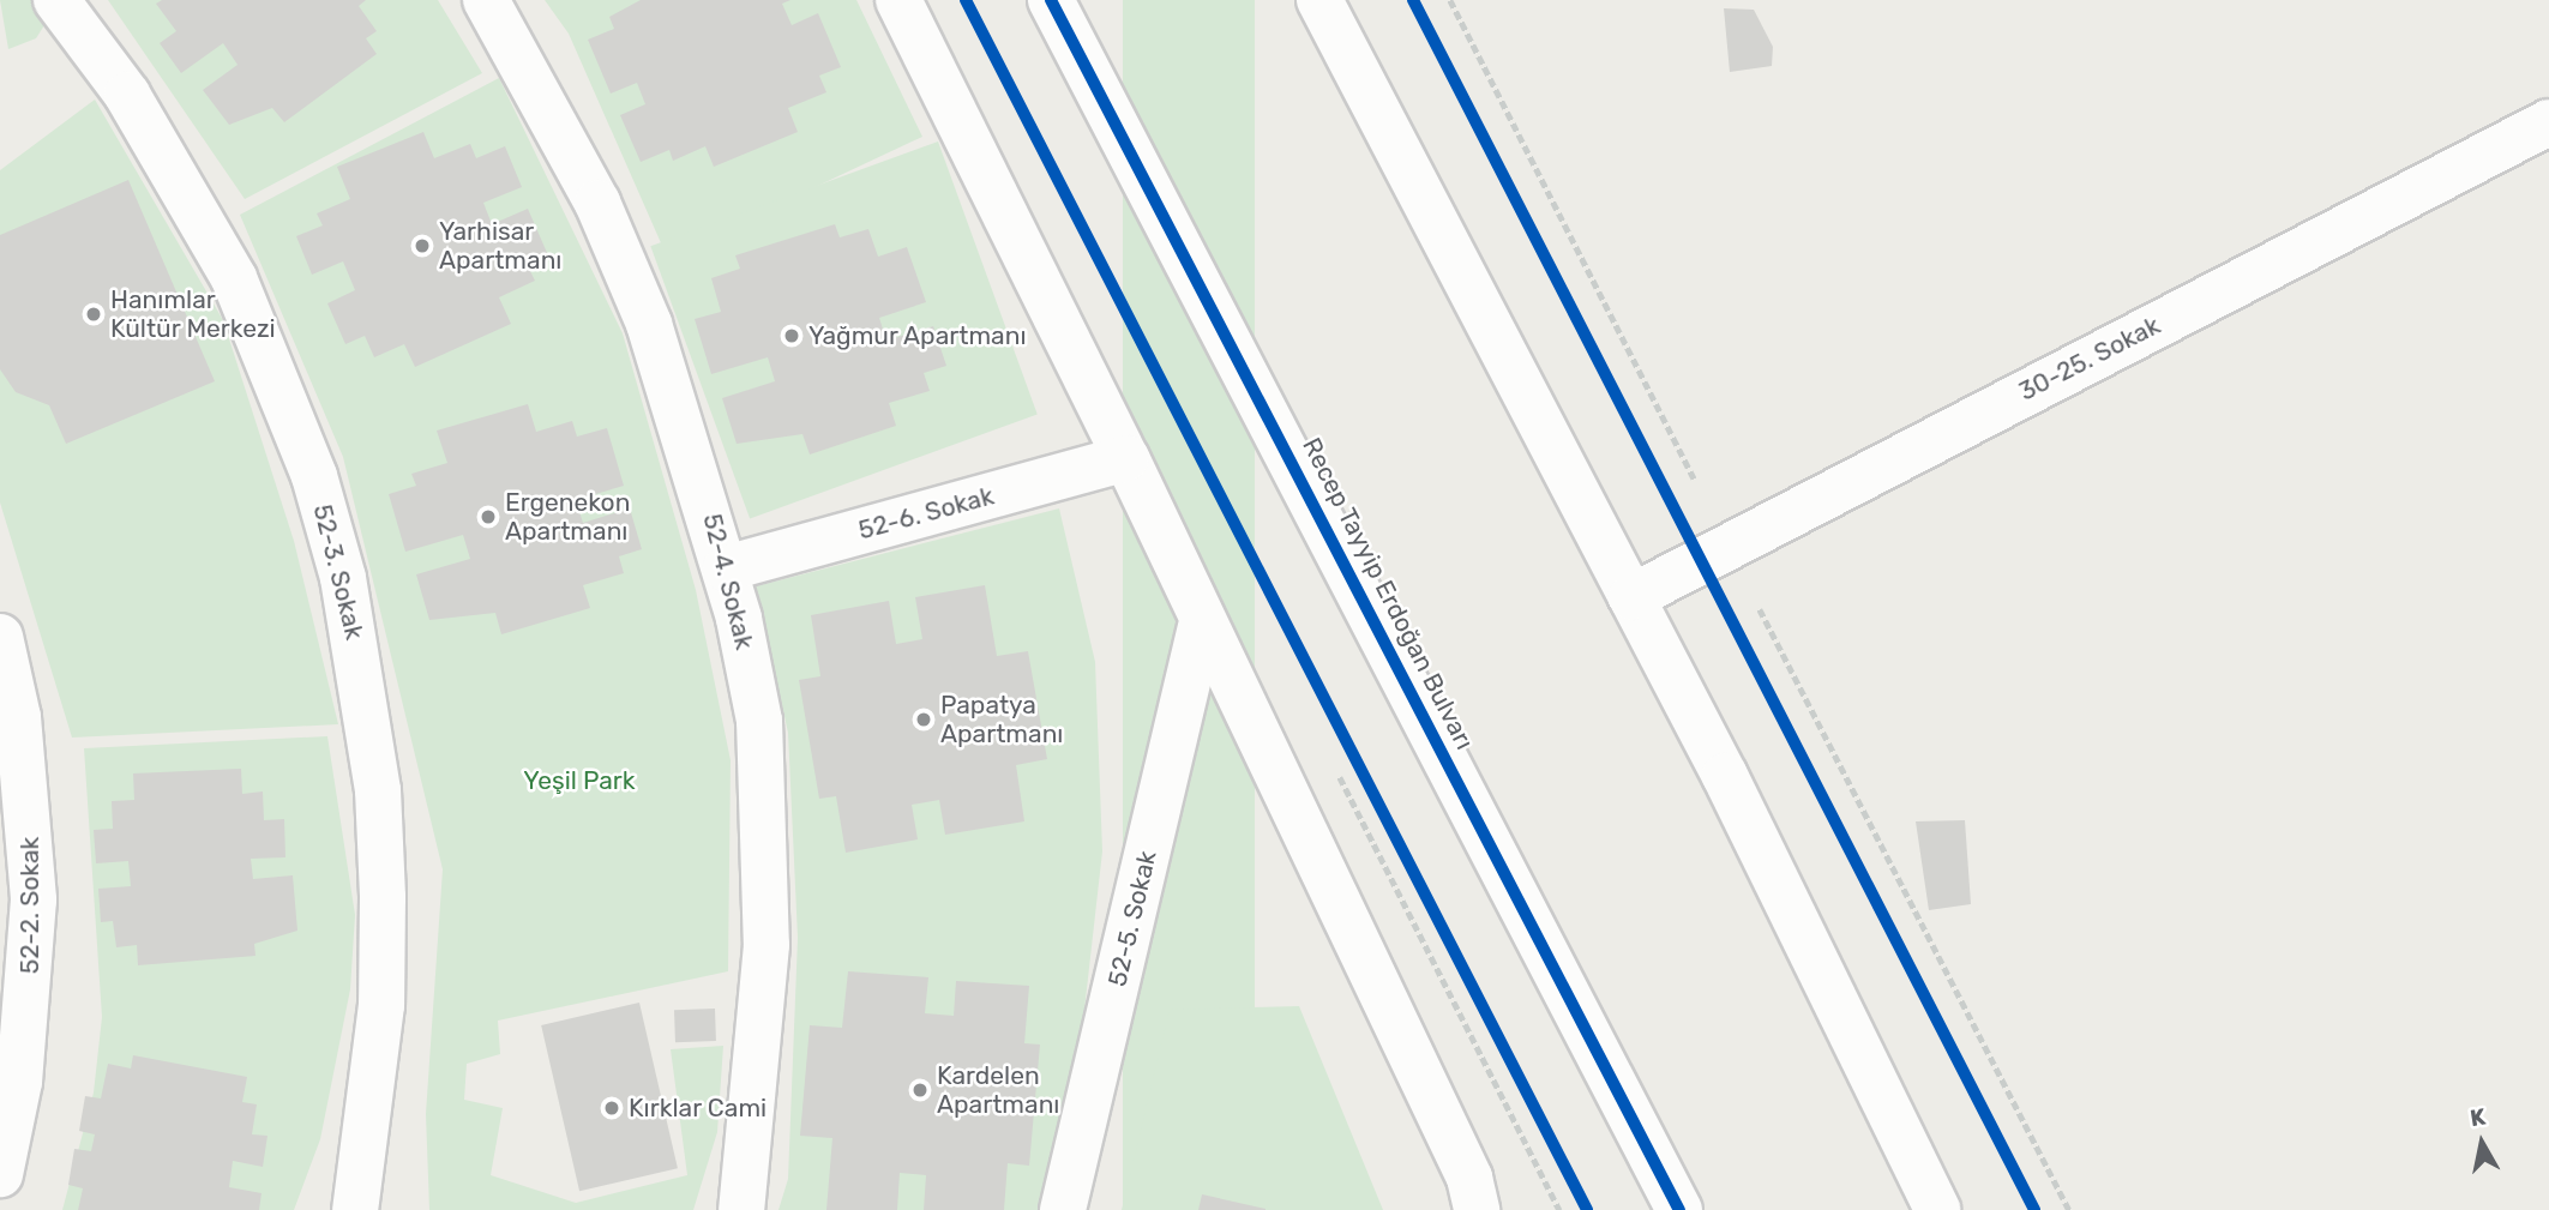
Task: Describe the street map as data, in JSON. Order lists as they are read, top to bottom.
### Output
{
  "streets": {
    "street": [
      "30-25. Sokak",
      "52-6. Sokak",
      "52-3. Sokak",
      "52-4. Sokak",
      "Recep Tayyip Erdoğan Bulvarı",
      "52-2. Sokak",
      "52-5. Sokak"
    ]
  },
  "crossings": [
    ["52-6. Sokak", "52-4. Sokak"]
  ],
  "parks": ["Yeşil Park"],
  "places": [
    "Yarhisar Apartmanı",
    "Hanımlar Kültür Merkezi",
    "Yağmur Apartmanı",
    "Ergenekon Apartmanı",
    "Papatya Apartmanı",
    "Kardelen Apartmanı",
    "Kırklar Cami"
  ],
  "north": "top"
}
